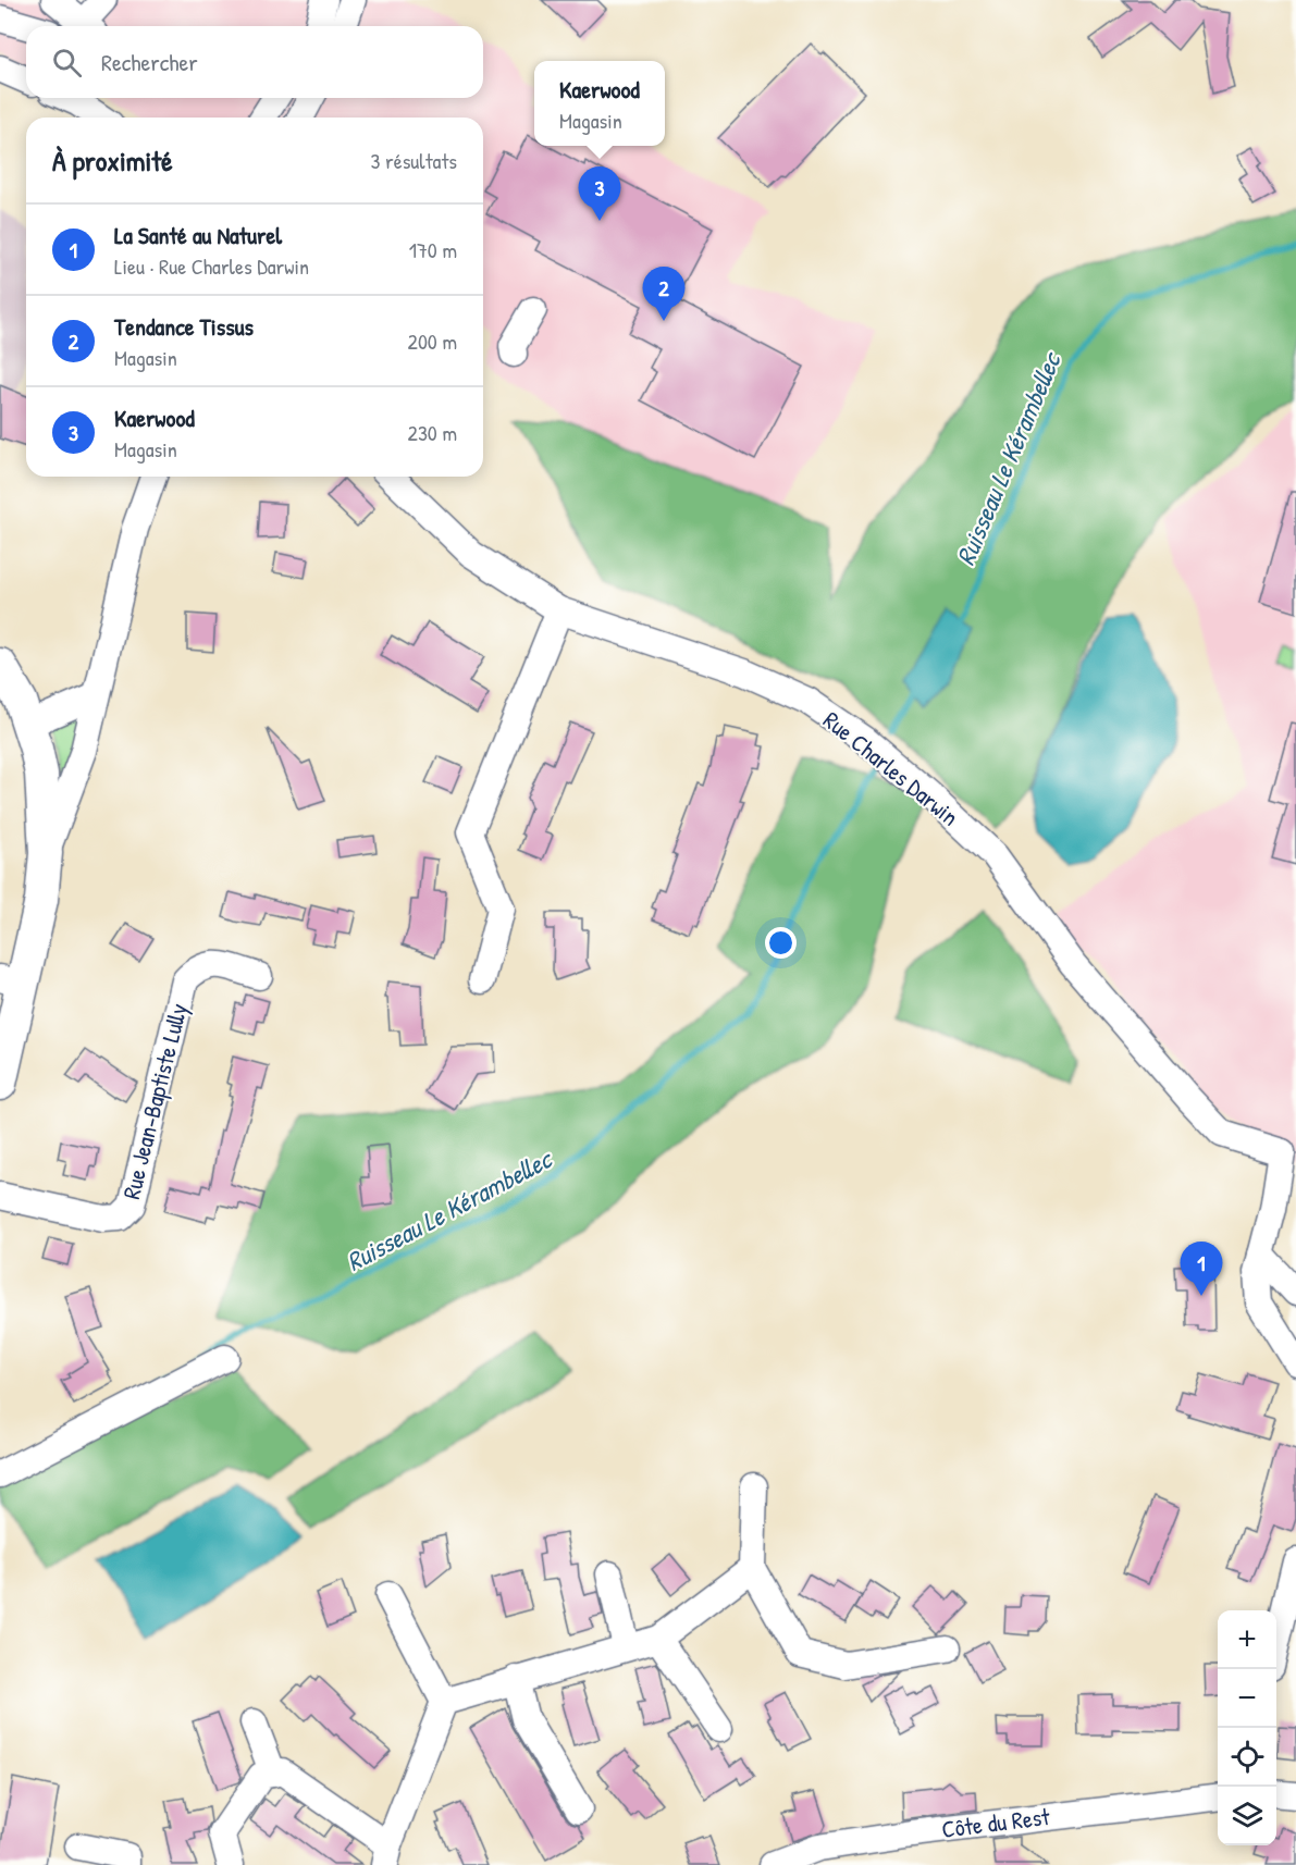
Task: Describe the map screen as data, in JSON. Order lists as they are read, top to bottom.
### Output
{
  "streets": {
    "street": ["Rue Charles Darwin", "Rue Jean-Baptiste Lully", "Côte du Rest"]
  },
  "water": ["Ruisseau Le Kérambellec"],
  "page": {
    "search": "Rechercher",
    "popup": ["Kaerwood", "Magasin"],
    "heading": ["À proximité", "3 résultats"],
    "pins": ["3", "2", "1"],
    "list": [
      {
        "mark": "1",
        "name": "La Santé au Naturel",
        "note": "Lieu · Rue Charles Darwin",
        "value": "170 m"
      },
      {
        "mark": "2",
        "name": "Tendance Tissus",
        "note": "Magasin",
        "value": "200 m"
      },
      {
        "mark": "3",
        "name": "Kaerwood",
        "note": "Magasin",
        "value": "230 m"
      }
    ],
    "map_buttons": ["+", "−"]
  }
}
